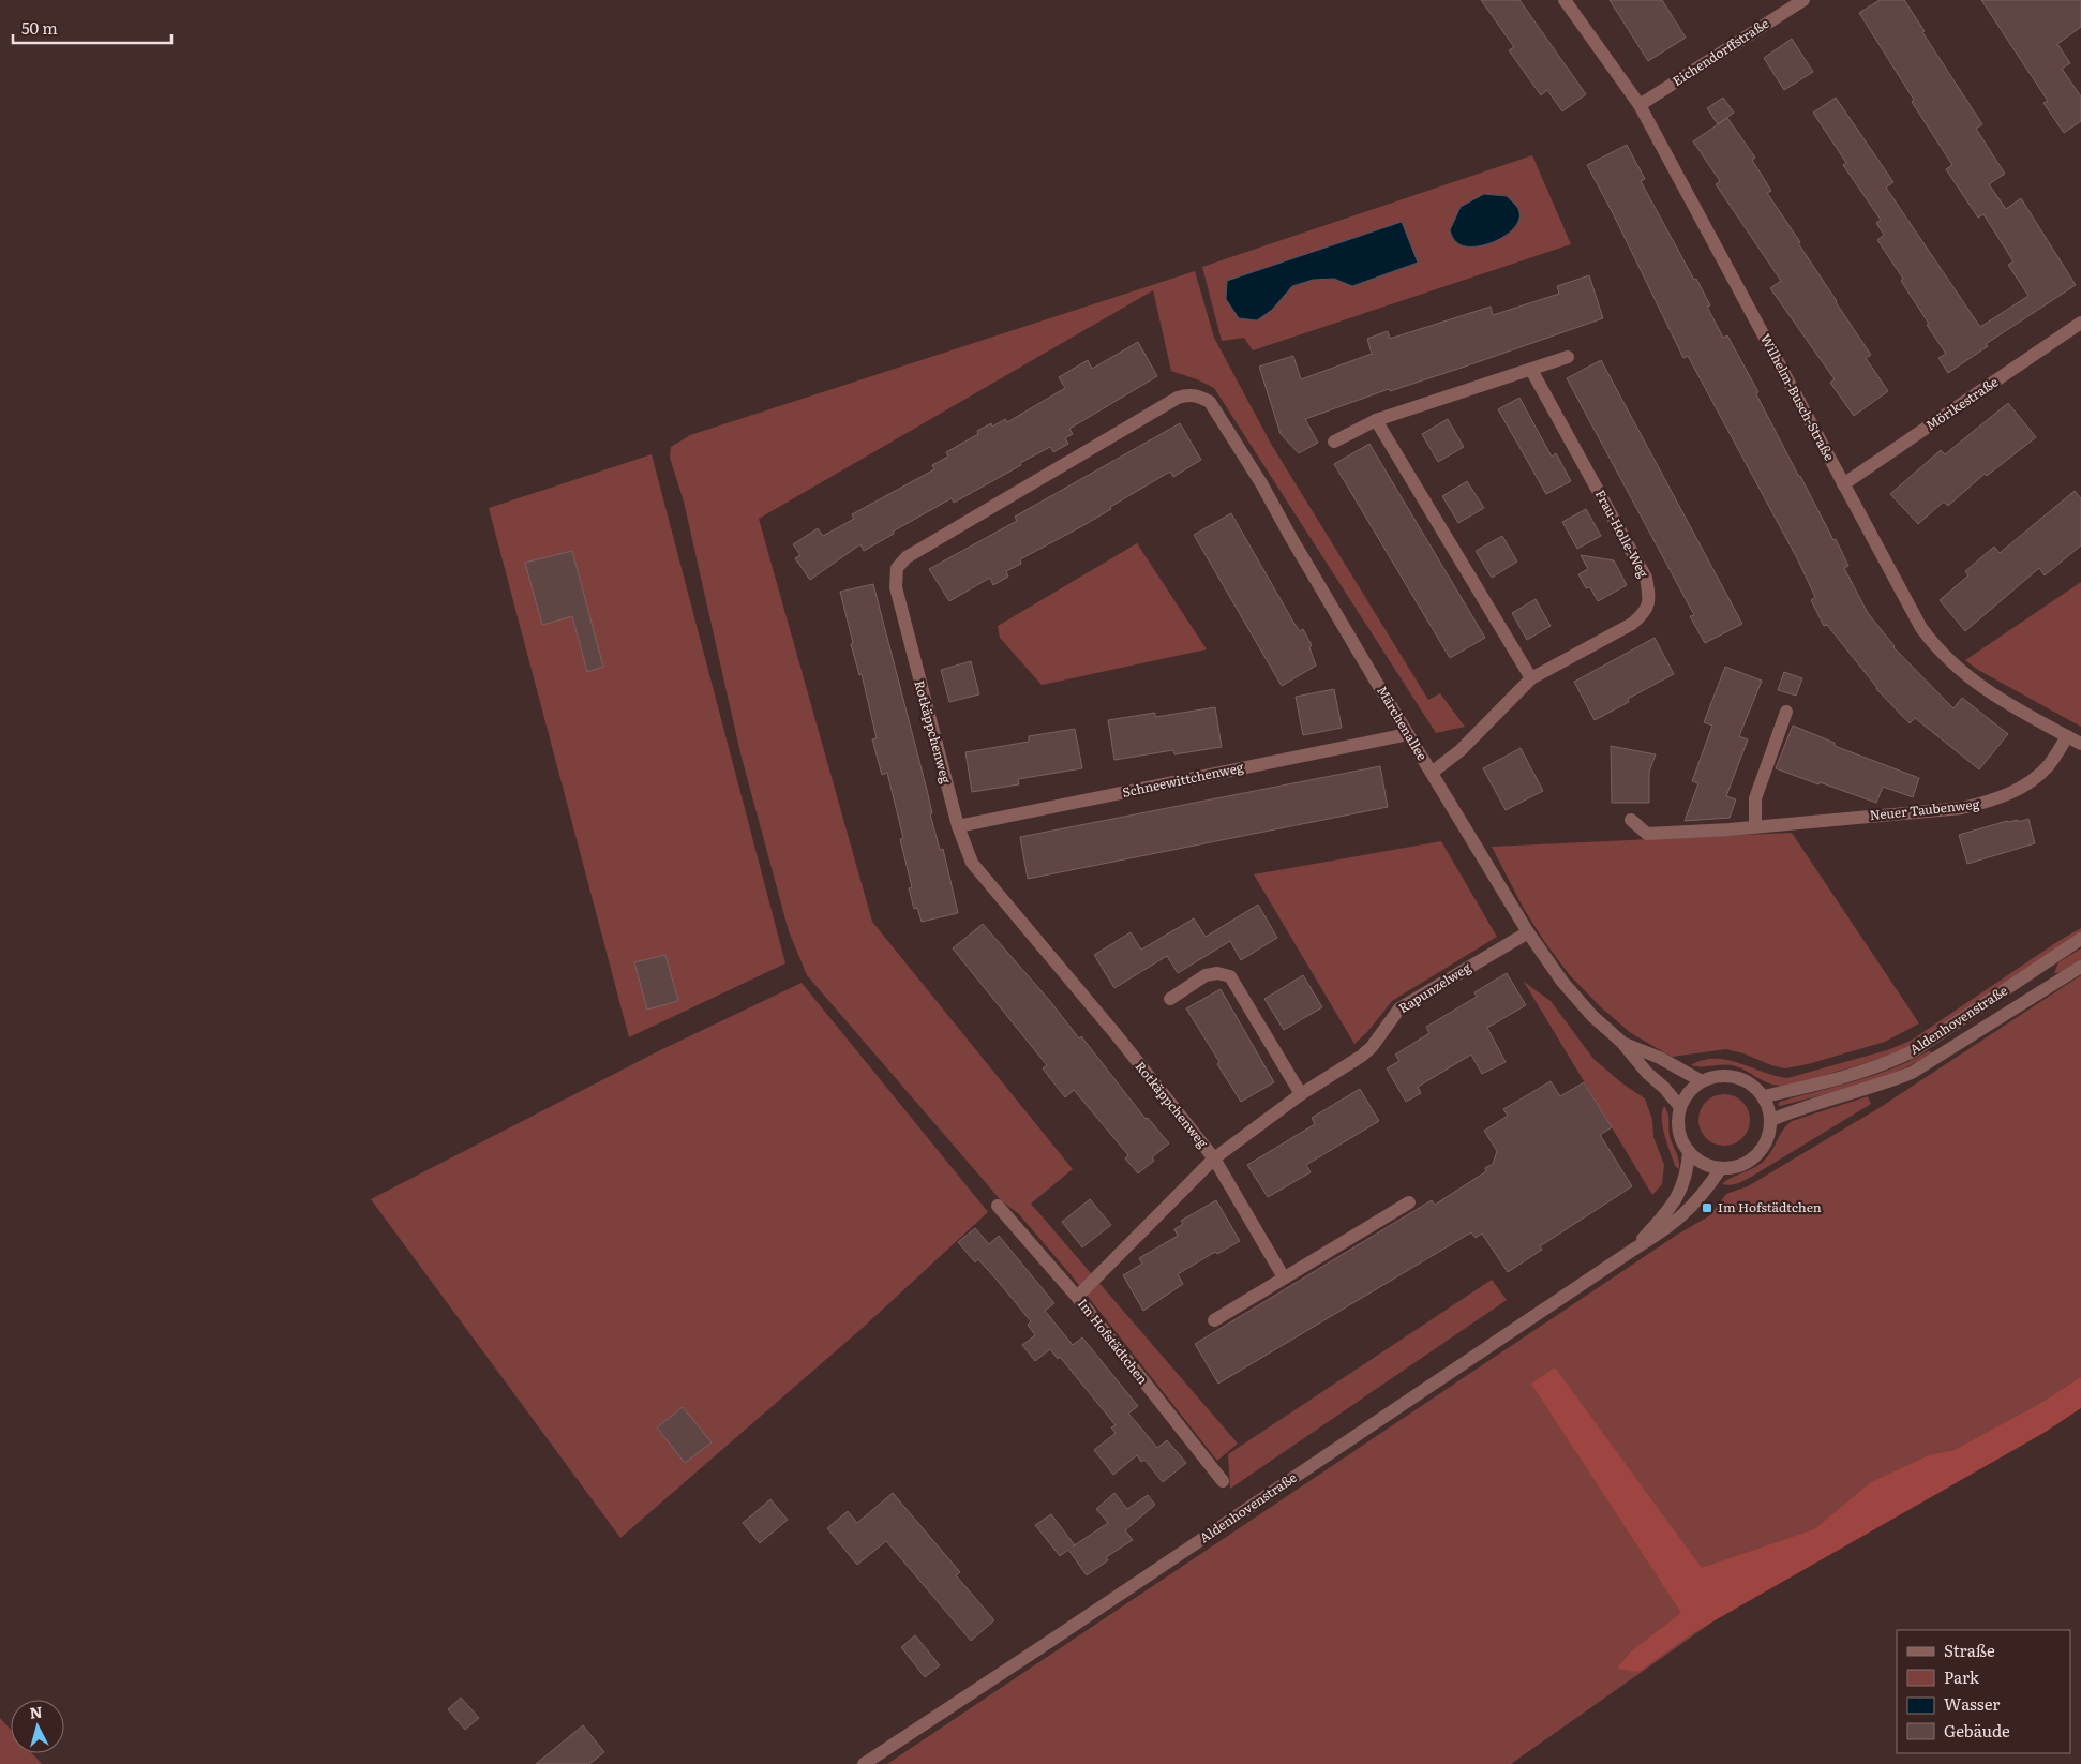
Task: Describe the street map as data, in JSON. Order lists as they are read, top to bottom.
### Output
{
  "streets": {
    "street": [
      "Eichendorffstraße",
      "Wilhelm-Busch-Straße",
      "Mörikestraße",
      "Frau-Holle-Weg",
      "Märchenallee",
      "Rotkäppchenweg",
      "Schneewittchenweg",
      "Neuer Taubenweg",
      "Rapunzelweg",
      "Aldenhovenstraße",
      "Im Hofstädtchen"
    ]
  },
  "crossings": [
    ["Eichendorffstraße", "Wilhelm-Busch-Straße"],
    ["Wilhelm-Busch-Straße", "Mörikestraße"],
    ["Wilhelm-Busch-Straße", "Neuer Taubenweg"],
    ["Frau-Holle-Weg", "Märchenallee"],
    ["Märchenallee", "Rotkäppchenweg"],
    ["Märchenallee", "Schneewittchenweg"],
    ["Märchenallee", "Rapunzelweg"],
    ["Märchenallee", "Aldenhovenstraße"],
    ["Rotkäppchenweg", "Schneewittchenweg"],
    ["Rotkäppchenweg", "Rapunzelweg"],
    ["Rapunzelweg", "Im Hofstädtchen"]
  ],
  "places": {
    "transit": ["Im Hofstädtchen"]
  },
  "legend": [
    "Straße",
    "Park",
    "Wasser",
    "Gebäude"
  ],
  "scale_bar": "50 m",
  "north": "top"
}
